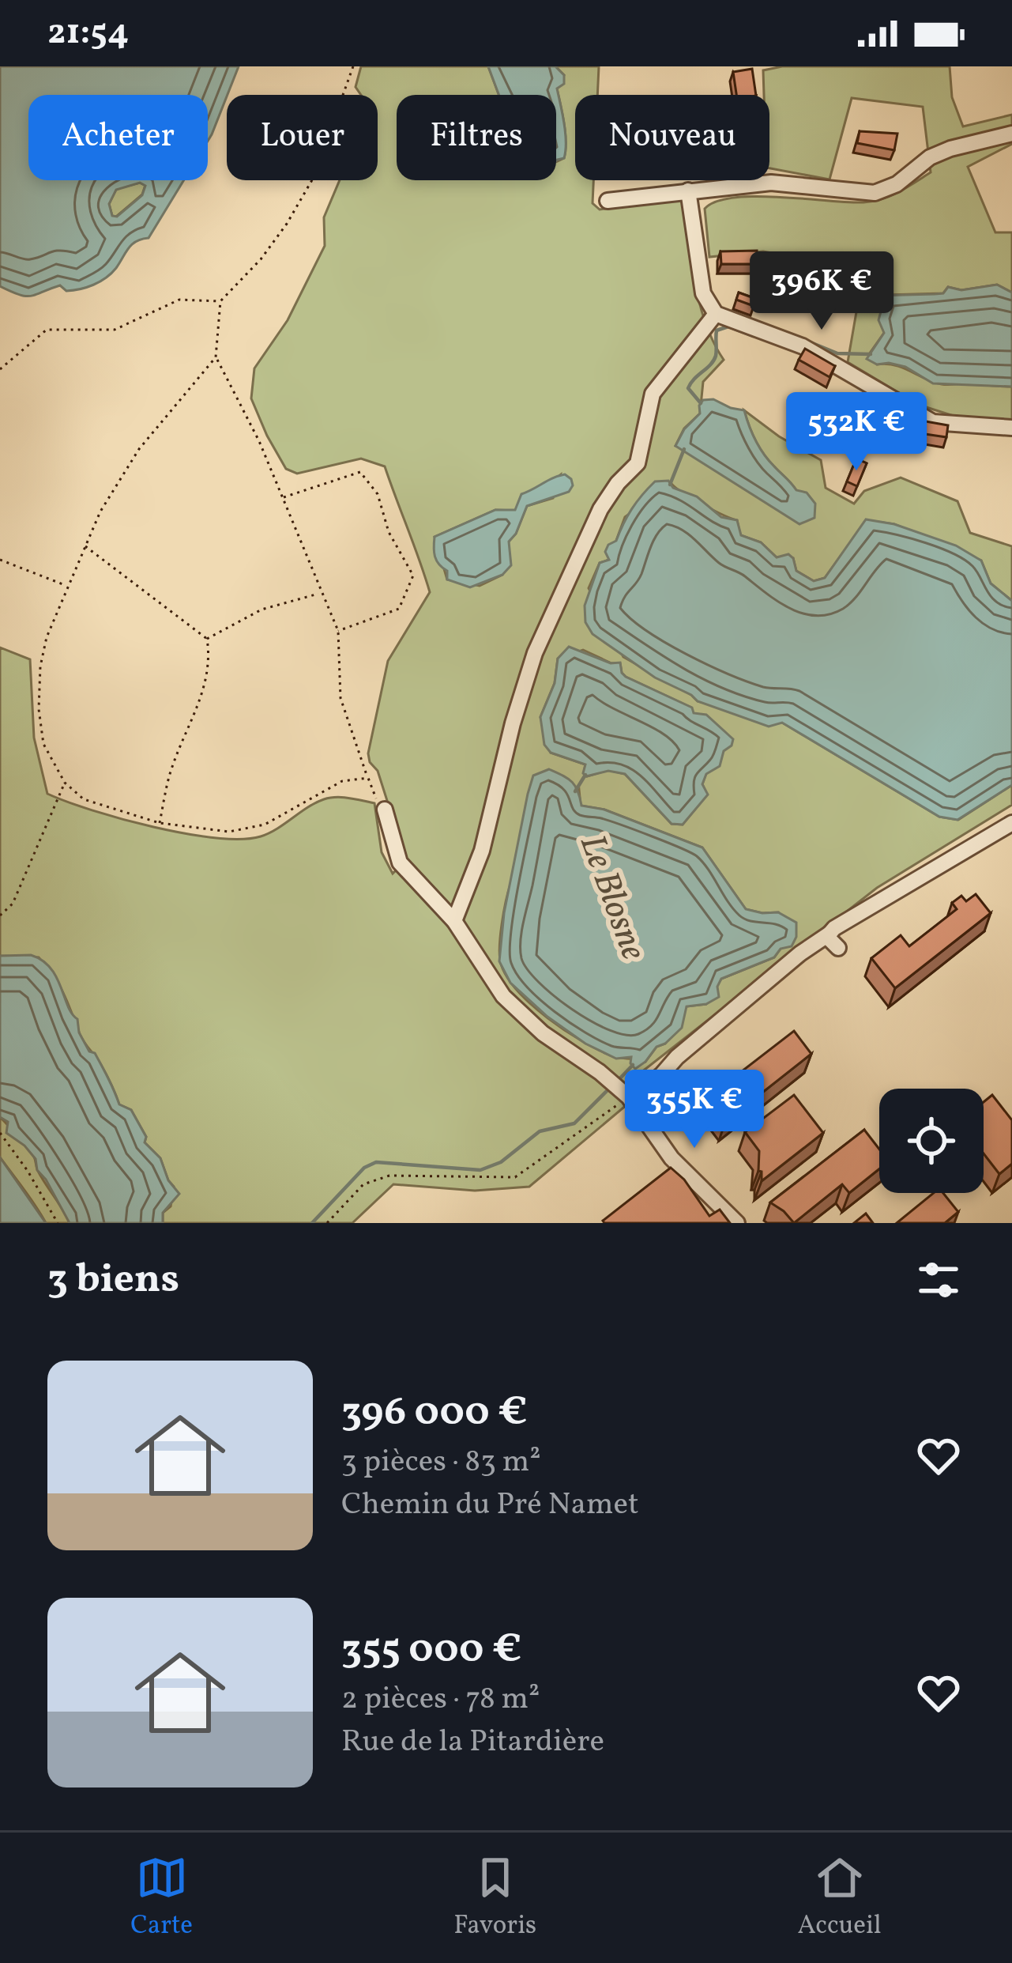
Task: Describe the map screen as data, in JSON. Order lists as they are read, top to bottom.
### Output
{
  "water": ["Le Blosne"],
  "page": {
    "status": "21:54",
    "chip": [
      "Acheter",
      "Louer",
      "Filtres",
      "Nouveau"
    ],
    "price": ["396K €", "532K €", "355K €"],
    "heading": "3 biens",
    "list": [
      {
        "name": "396 000 €",
        "note": "3 pièces · 83 m² · Chemin du Pré Namet"
      },
      {
        "name": "355 000 €",
        "note": "2 pièces · 78 m² · Rue de la Pitardière"
      }
    ],
    "tabs": ["Carte", "Favoris", "Accueil"]
  }
}
